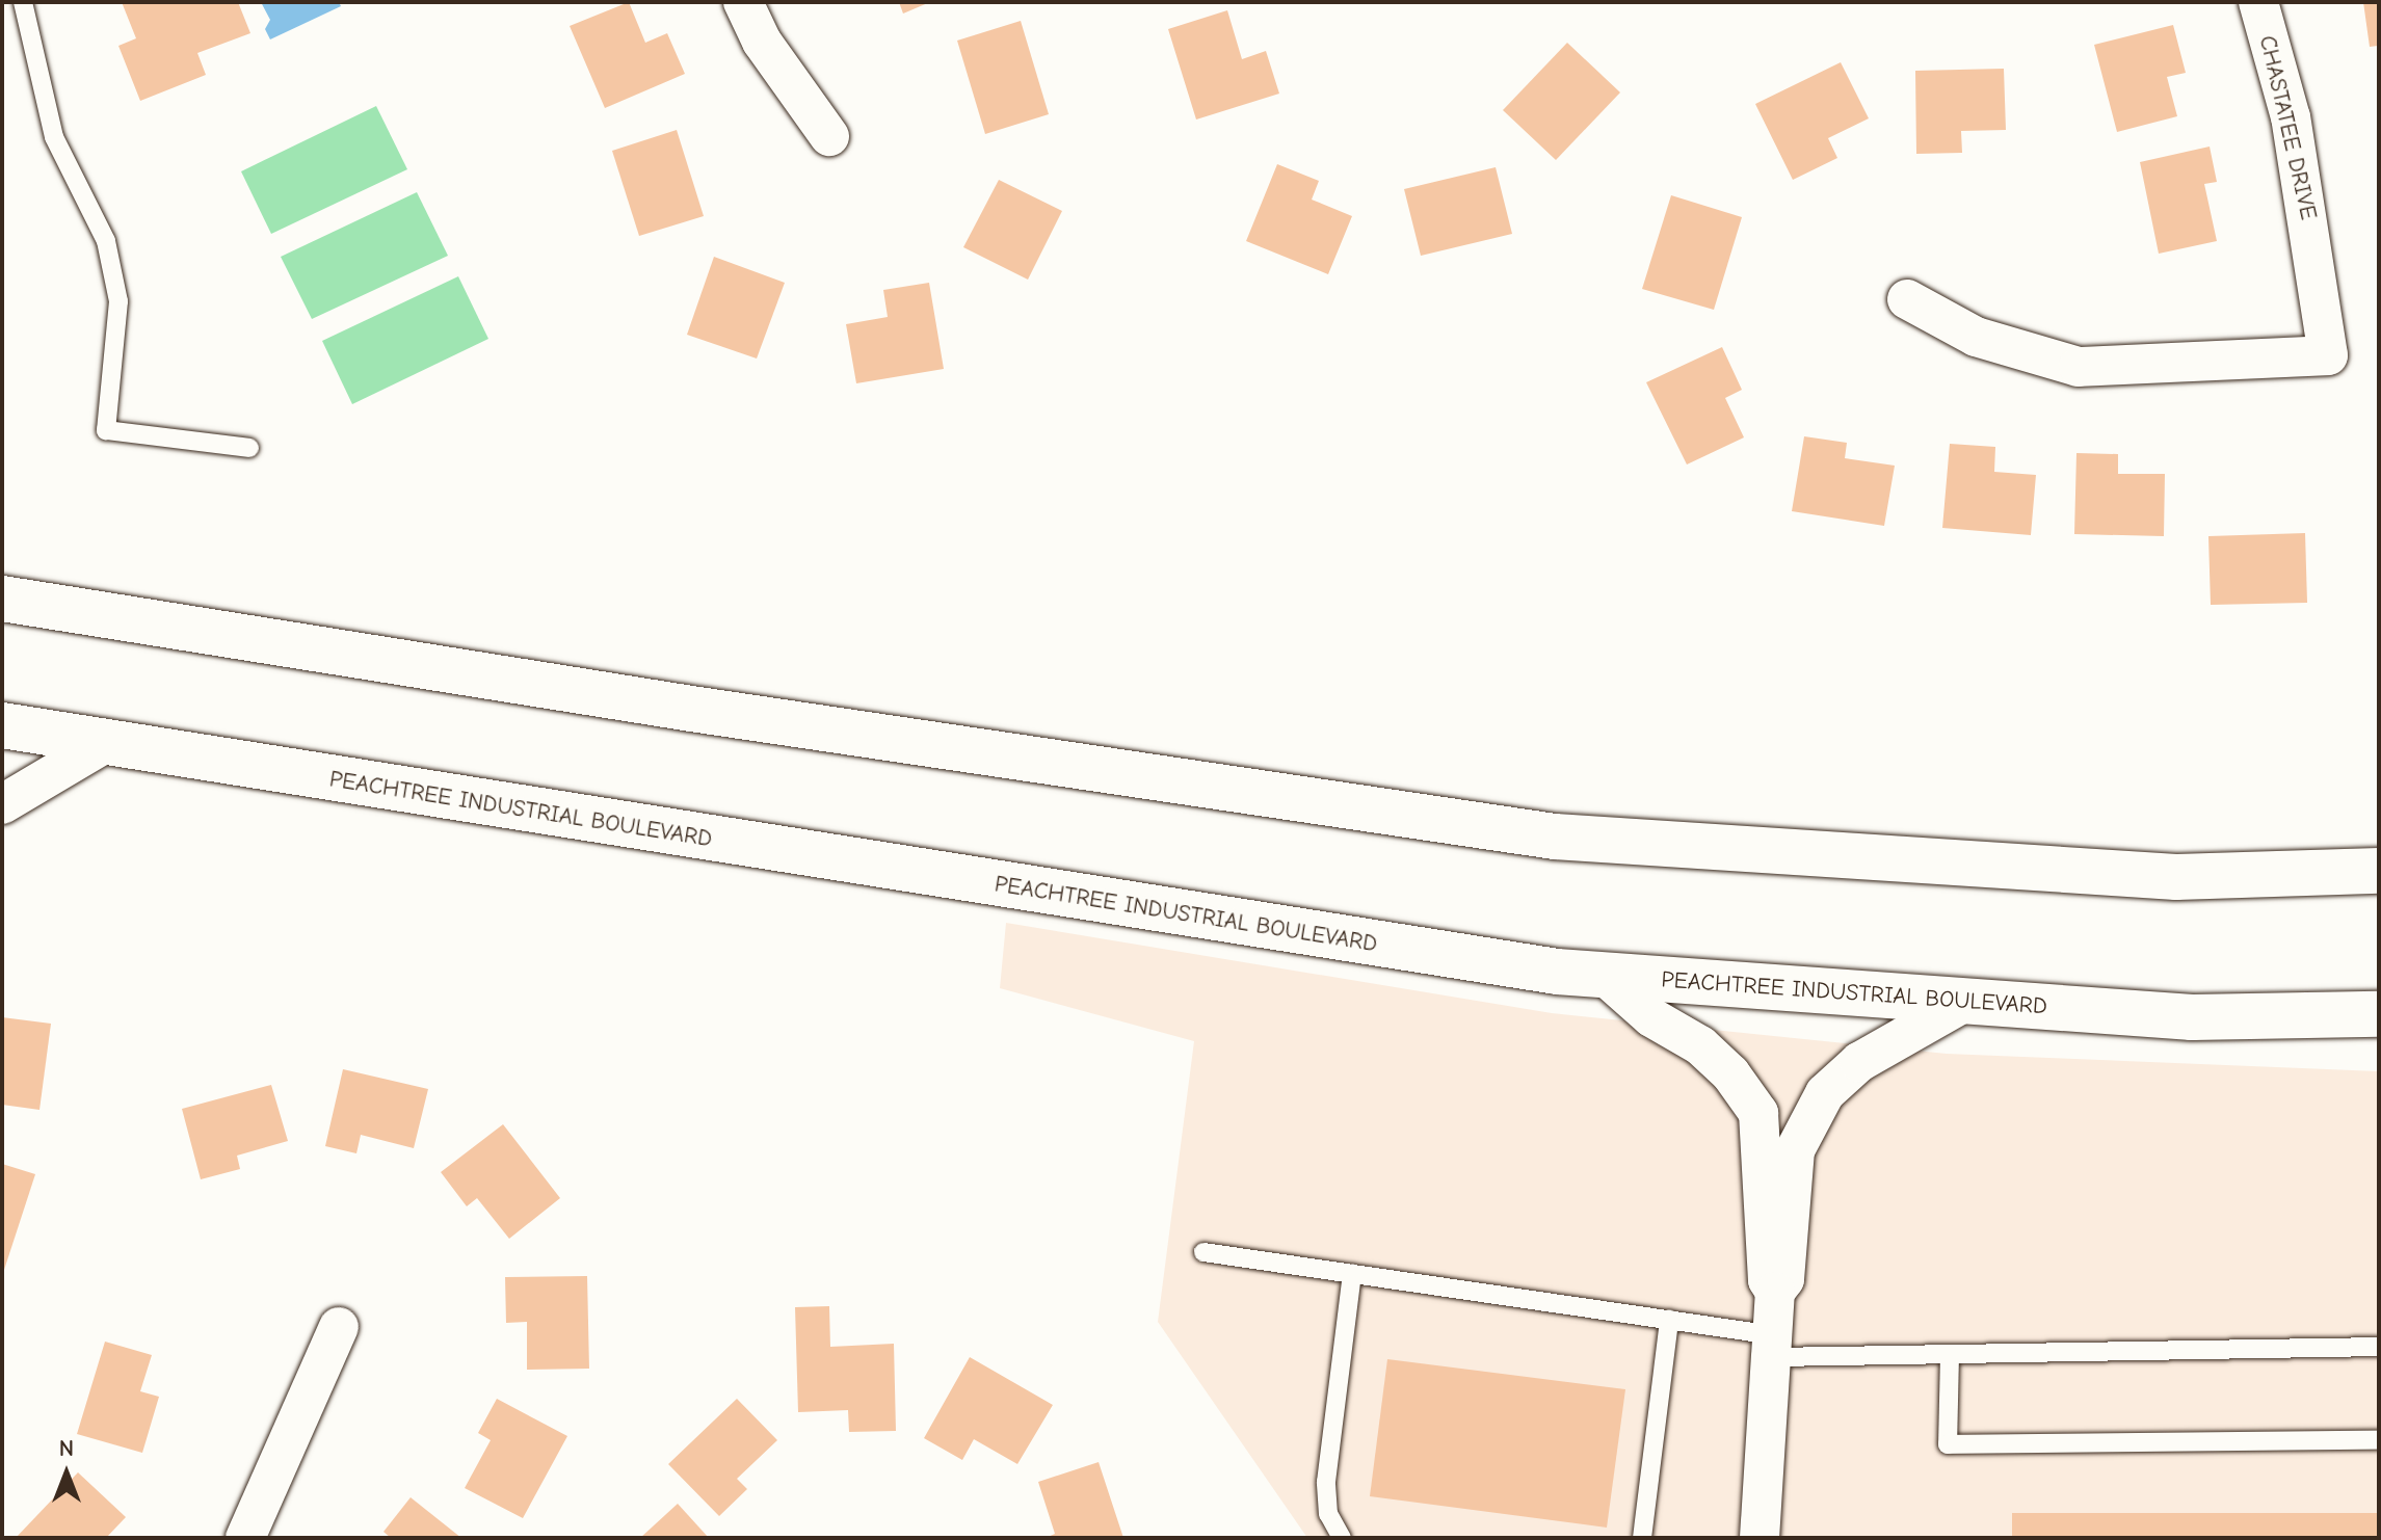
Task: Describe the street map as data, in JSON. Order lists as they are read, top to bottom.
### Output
{
  "streets": {
    "highway": ["PEACHTREE INDUSTRIAL BOULEVARD"],
    "street": ["CHASTATEE DRIVE"]
  },
  "north": "top"
}
